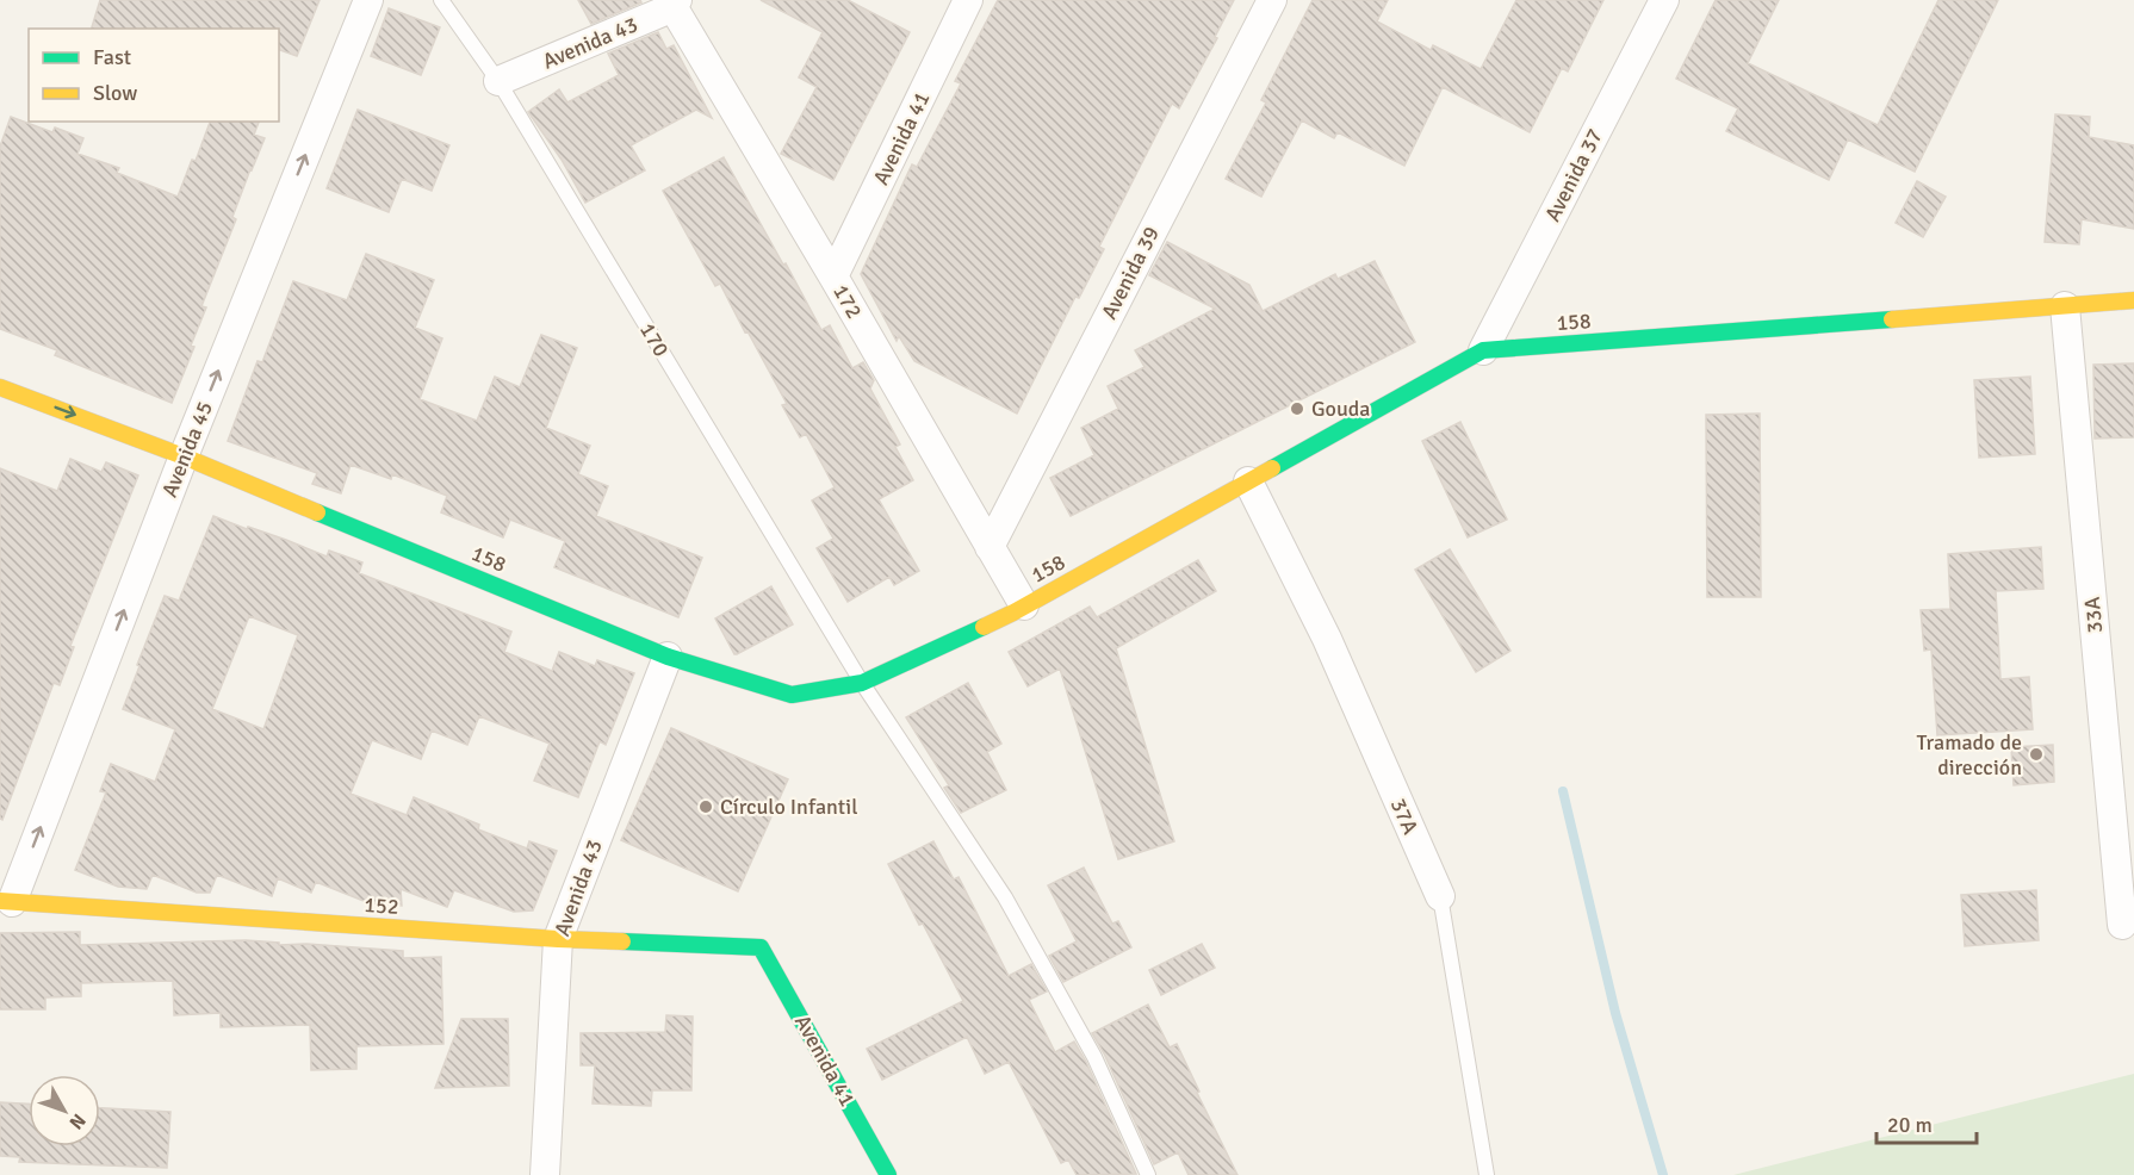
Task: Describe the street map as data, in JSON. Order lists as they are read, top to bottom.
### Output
{
  "streets": {
    "street": [
      "Avenida 43",
      "Avenida 41",
      "Avenida 37",
      "Avenida 39",
      "172",
      "158",
      "Avenida 45",
      "33A",
      "37A",
      "152"
    ],
    "lane": ["170"]
  },
  "crossings": [
    ["Avenida 43", "172"],
    ["Avenida 43", "158"],
    ["Avenida 43", "170"],
    ["Avenida 43", "152"],
    ["Avenida 41", "172"],
    ["Avenida 41", "152"],
    ["Avenida 37", "158"],
    ["Avenida 39", "172"],
    ["172", "158"],
    ["158", "170"],
    ["158", "Avenida 45"],
    ["158", "33A"],
    ["158", "37A"],
    ["Avenida 45", "152"]
  ],
  "one_way": ["Avenida 45"],
  "places": ["Gouda", "Tramado de dirección", "Círculo Infantil"],
  "legend": ["Fast", "Slow"],
  "scale_bar": "20 m",
  "north": "bottom right"
}
